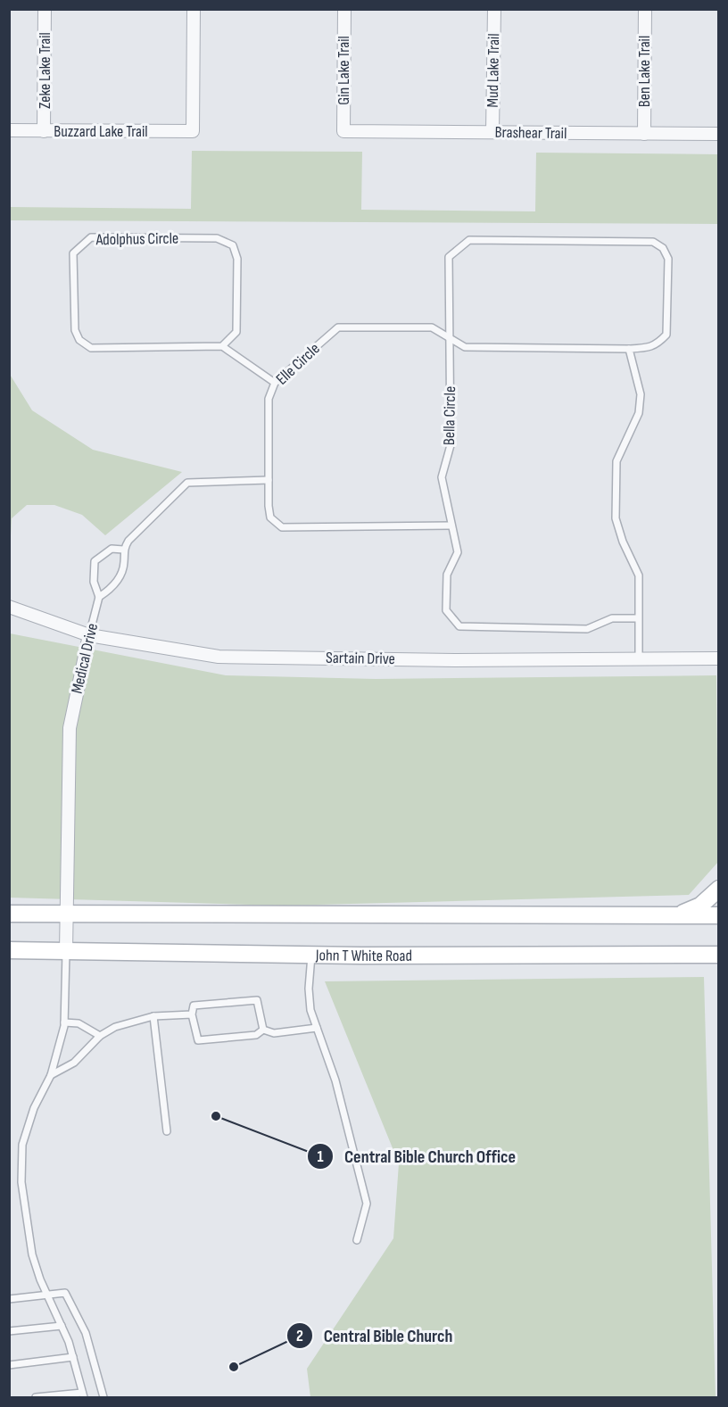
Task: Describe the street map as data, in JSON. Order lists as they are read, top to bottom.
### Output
{
  "streets": {
    "main road": ["John T White Road"],
    "street": [
      "Zeke Lake Trail",
      "Gin Lake Trail",
      "Mud Lake Trail",
      "Ben Lake Trail",
      "Buzzard Lake Trail",
      "Brashear Trail",
      "Medical Drive",
      "Sartain Drive"
    ],
    "lane": ["Adolphus Circle", "Elle Circle", "Bella Circle"]
  },
  "crossings": [
    ["Zeke Lake Trail", "Buzzard Lake Trail"],
    ["Gin Lake Trail", "Brashear Trail"],
    ["Mud Lake Trail", "Brashear Trail"],
    ["Ben Lake Trail", "Brashear Trail"],
    ["Elle Circle", "Bella Circle"],
    ["Medical Drive", "Sartain Drive"],
    ["Medical Drive", "John T White Road"]
  ],
  "places": ["Central Bible Church Office", "Central Bible Church"]
}
